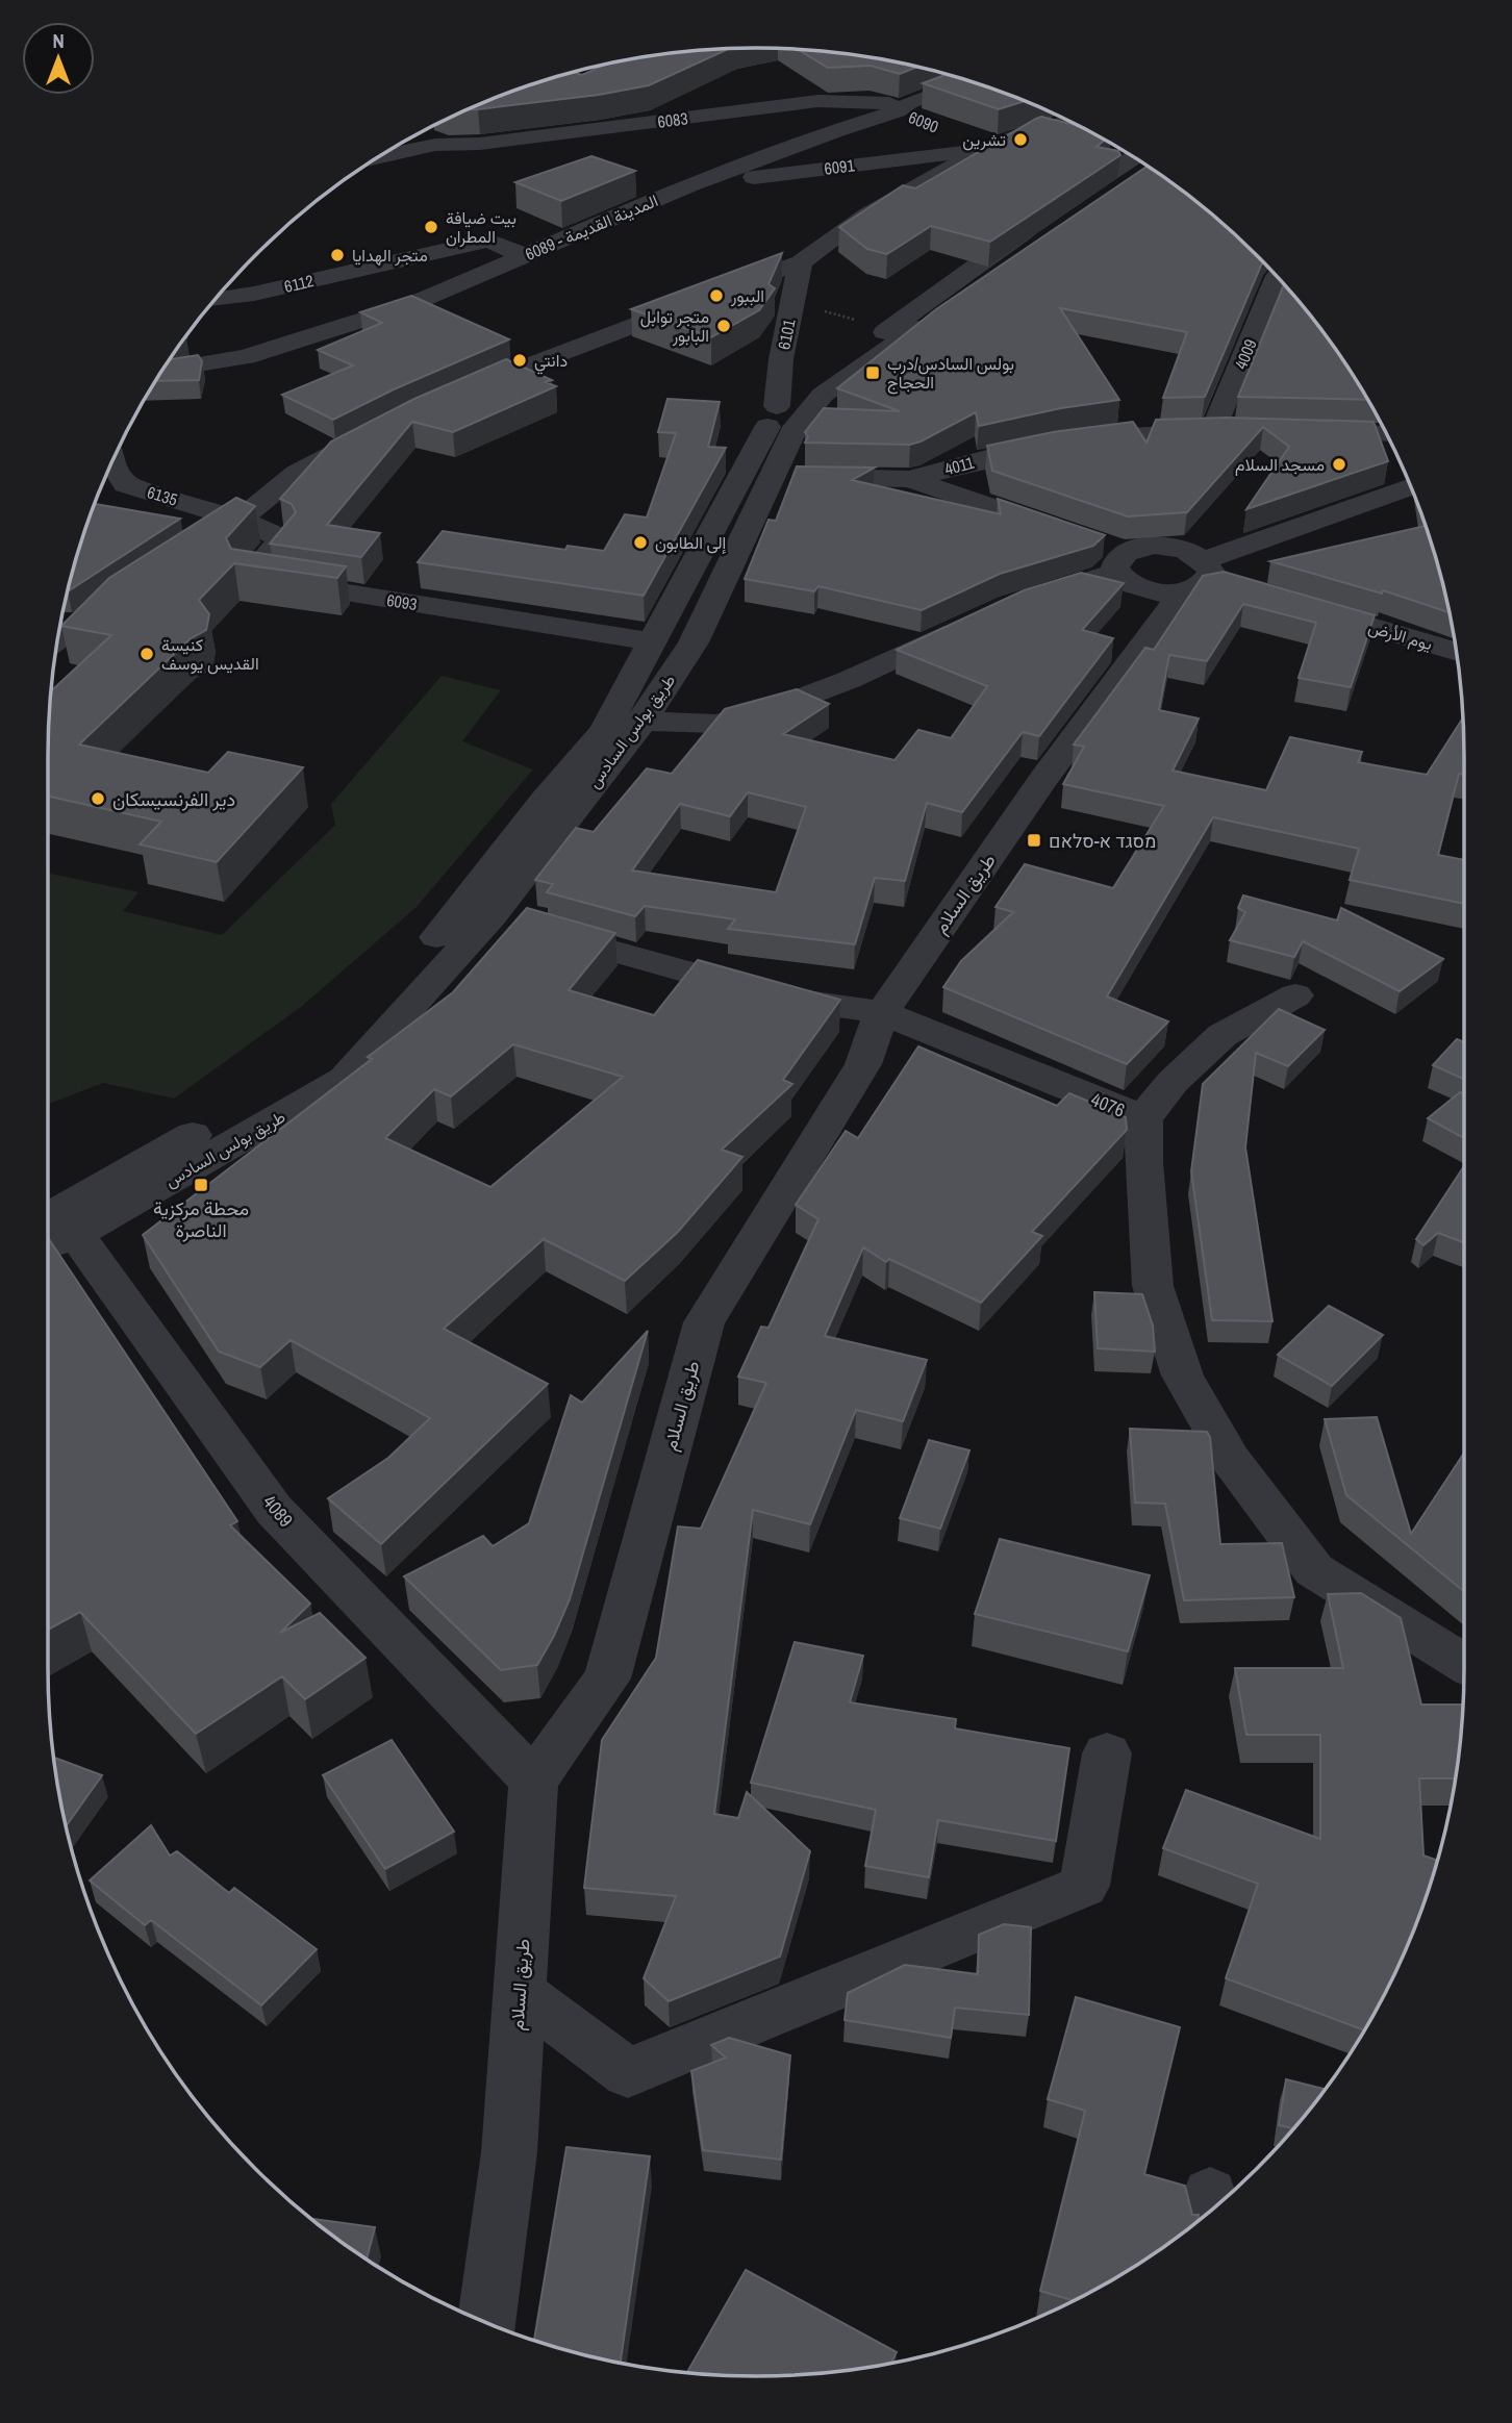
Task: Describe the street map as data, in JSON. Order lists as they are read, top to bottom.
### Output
{
  "streets": {
    "street": [
      "6083",
      "6090",
      "6091",
      "المدينة القديمة - 6089",
      "6112",
      "6101",
      "4009",
      "4011",
      "6135",
      "6093",
      "يوم الأرض",
      "طريق بولس السادس",
      "طريق السلام",
      "4076",
      "4089"
    ]
  },
  "crossings": [
    ["6083", "المدينة القديمة - 6089"],
    ["6090", "6091"],
    ["6091", "المدينة القديمة - 6089"],
    ["المدينة القديمة - 6089", "6112"],
    ["6101", "طريق بولس السادس"],
    ["4009", "4011"],
    ["6135", "6093"],
    ["6093", "طريق بولس السادس"],
    ["طريق بولس السادس", "4076"],
    ["طريق بولس السادس", "4089"],
    ["طريق السلام", "4076"],
    ["طريق السلام", "4089"]
  ],
  "places": {
    "other": [
      "تشرين",
      "بيت ضيافة المطران",
      "متجر الهدايا",
      "الببور",
      "متجر توابل البابور",
      "دانتي",
      "مسجد السلام",
      "إلى الطابون",
      "كنيسة القديس يوسف",
      "دير الفرنسيسكان"
    ],
    "transit": ["بولس السادس/درب الحجاج", "מסגד א-סלאם", "محطة مركزية الناصرة"]
  },
  "north": "top"
}
